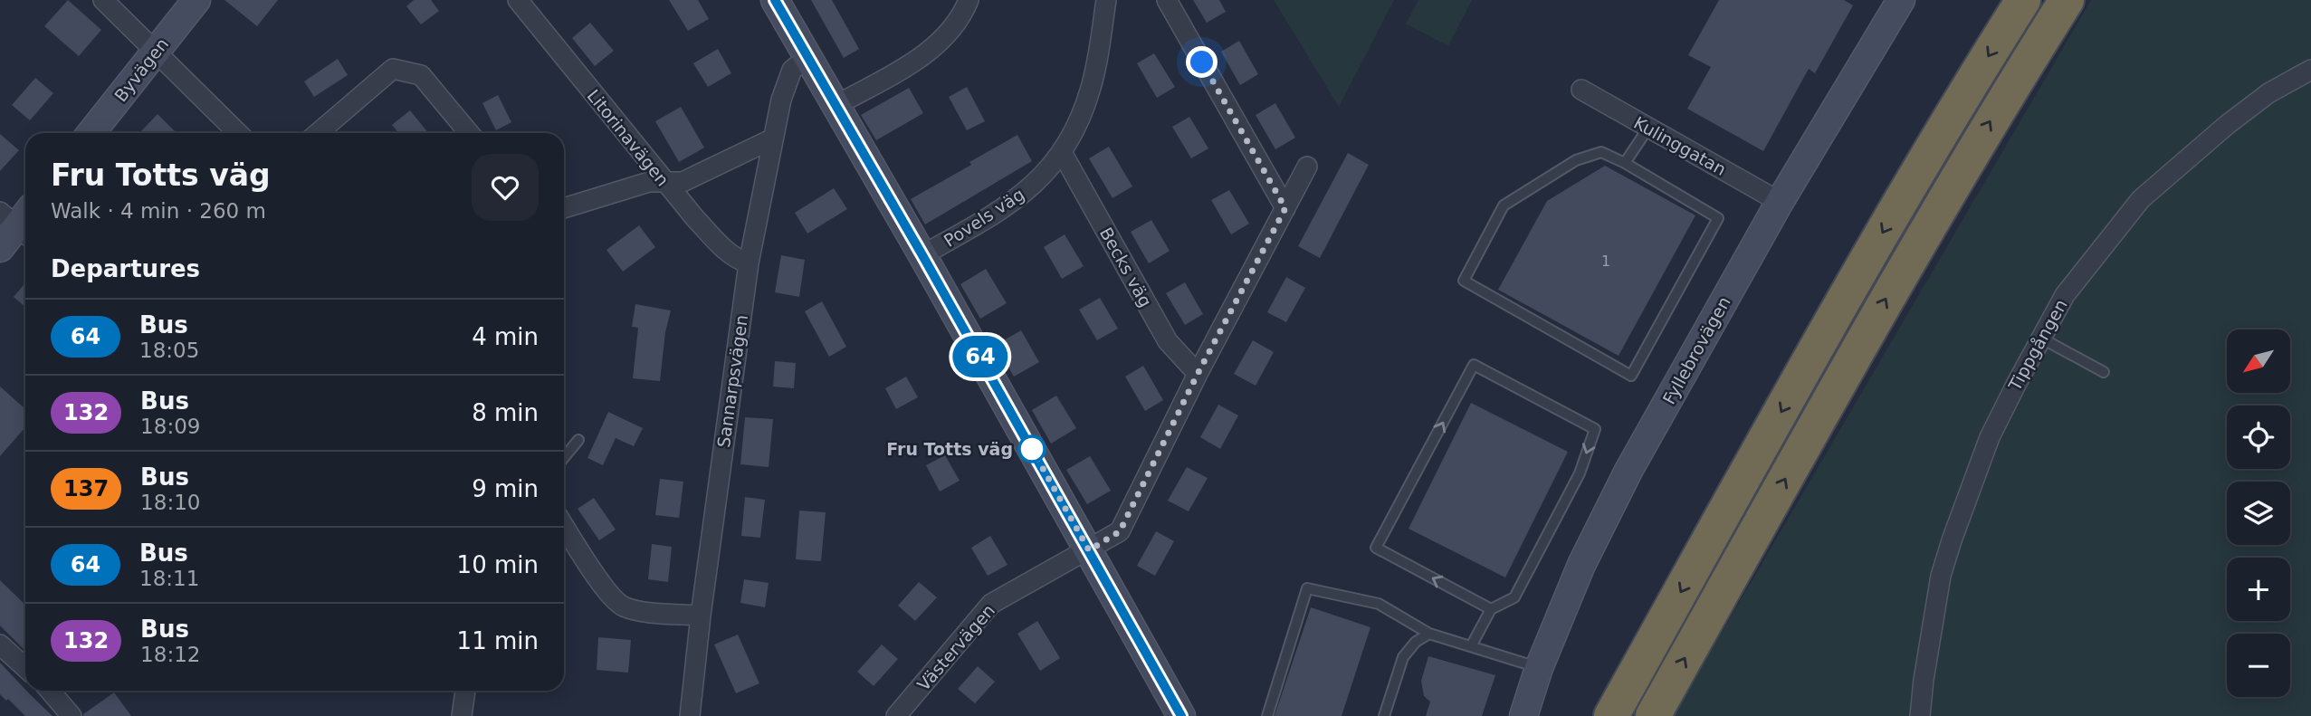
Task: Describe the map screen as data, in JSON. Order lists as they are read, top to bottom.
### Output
{
  "streets": {
    "street": [
      "Byvägen",
      "Litorinavägen",
      "Kulinggatan",
      "Povels väg",
      "Becks väg",
      "Tippgången",
      "Fyllebrovägen",
      "Sannarpsvägen",
      "Västervägen"
    ]
  },
  "crossings": [
    ["Litorinavägen", "Sannarpsvägen"],
    ["Kulinggatan", "Fyllebrovägen"],
    ["Povels väg", "Becks väg"]
  ],
  "places": ["Fru Totts väg"],
  "lines": ["bus line 64"],
  "house_numbers": ["1"],
  "north": "bottom left",
  "page": {
    "on_map": "64",
    "heading": [
      ["Fru Totts väg", "Walk · 4 min · 260 m"],
      "Departures"
    ],
    "list": [
      {
        "mark": "64",
        "name": "Bus",
        "note": "18:05",
        "value": "4 min"
      },
      {
        "mark": "132",
        "name": "Bus",
        "note": "18:09",
        "value": "8 min"
      },
      {
        "mark": "137",
        "name": "Bus",
        "note": "18:10",
        "value": "9 min"
      },
      {
        "mark": "64",
        "name": "Bus",
        "note": "18:11",
        "value": "10 min"
      },
      {
        "mark": "132",
        "name": "Bus",
        "note": "18:12",
        "value": "11 min"
      }
    ],
    "map_buttons": ["+", "−"]
  }
}
